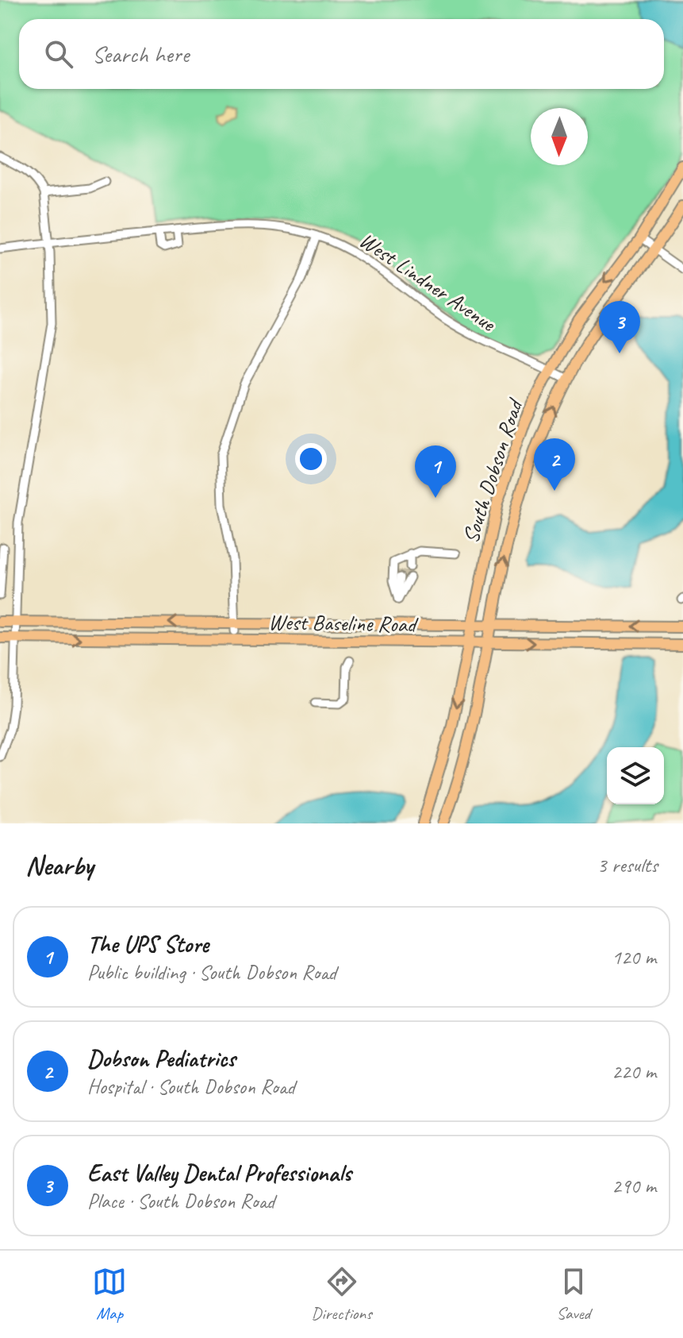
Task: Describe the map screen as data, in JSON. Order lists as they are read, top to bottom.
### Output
{
  "streets": {
    "main road": ["South Dobson Road", "West Baseline Road"],
    "street": ["West Lindner Avenue"]
  },
  "crossings": [
    ["West Lindner Avenue", "South Dobson Road"],
    ["South Dobson Road", "West Baseline Road"]
  ],
  "north": "bottom",
  "page": {
    "search": "Search here",
    "pins": ["3", "2", "1"],
    "heading": ["Nearby", "3 results"],
    "list": [
      {
        "mark": "1",
        "name": "The UPS Store",
        "note": "Public building · South Dobson Road",
        "value": "120 m"
      },
      {
        "mark": "2",
        "name": "Dobson Pediatrics",
        "note": "Hospital · South Dobson Road",
        "value": "220 m"
      },
      {
        "mark": "3",
        "name": "East Valley Dental Professionals",
        "note": "Place · South Dobson Road",
        "value": "290 m"
      }
    ],
    "nav": ["Map", "Directions", "Saved"]
  }
}
